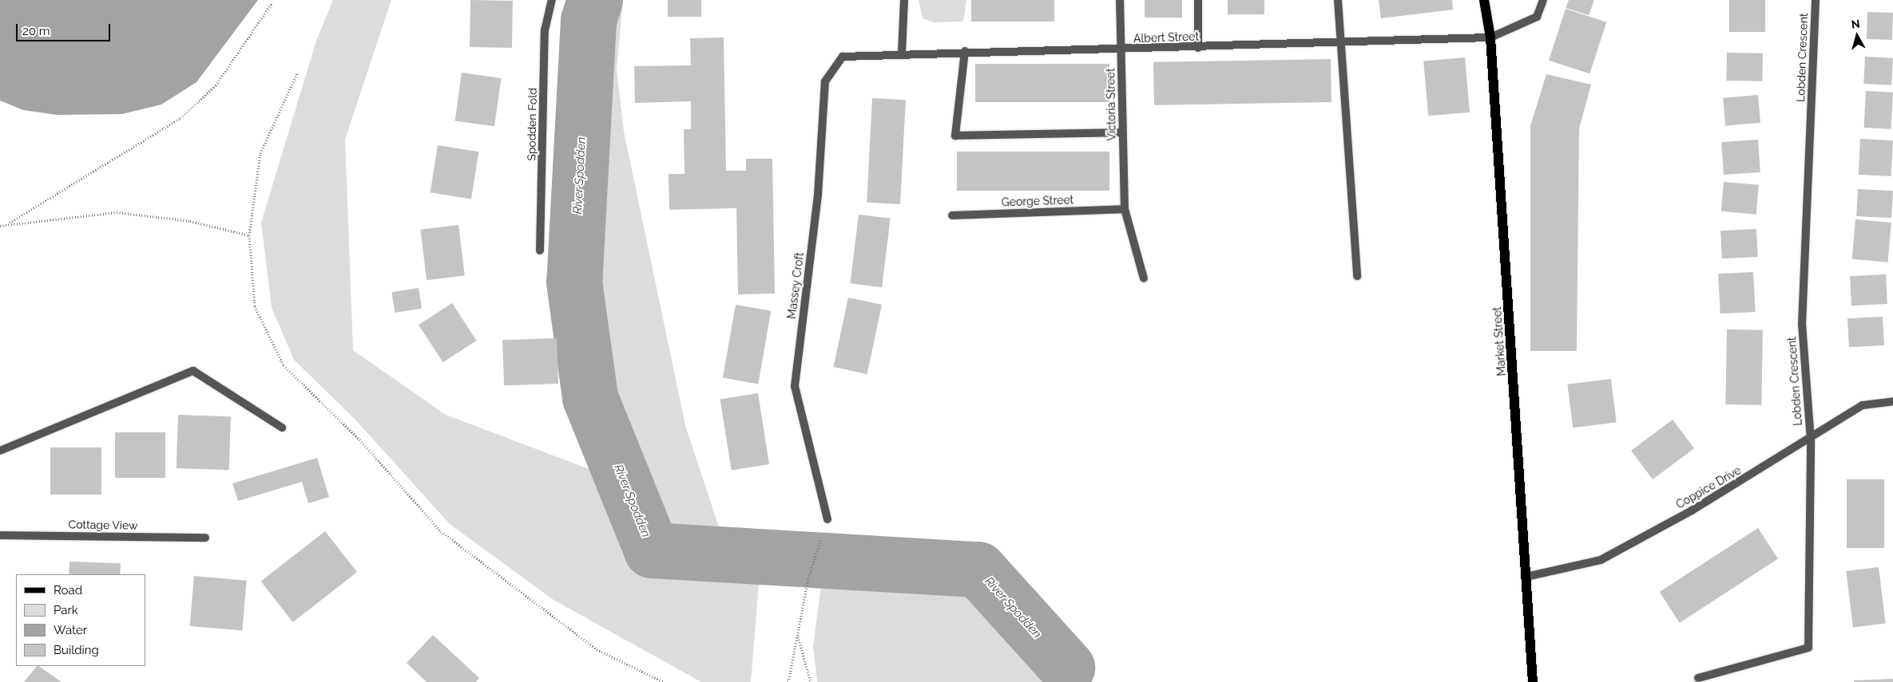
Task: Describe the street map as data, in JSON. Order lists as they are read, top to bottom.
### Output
{
  "streets": {
    "main road": ["Market Street"],
    "street": [
      "Albert Street",
      "Lobden Crescent",
      "Victoria Street",
      "Spodden Fold",
      "George Street",
      "Massey Croft",
      "Coppice Drive",
      "Cottage View"
    ]
  },
  "crossings": [
    ["Albert Street", "Victoria Street"],
    ["Albert Street", "Massey Croft"],
    ["Albert Street", "Market Street"],
    ["Lobden Crescent", "Coppice Drive"],
    ["Victoria Street", "George Street"],
    ["Market Street", "Coppice Drive"]
  ],
  "water": ["River Spodden"],
  "legend": [
    "Road",
    "Park",
    "Water",
    "Building"
  ],
  "scale_bar": "20 m",
  "north": "top"
}
